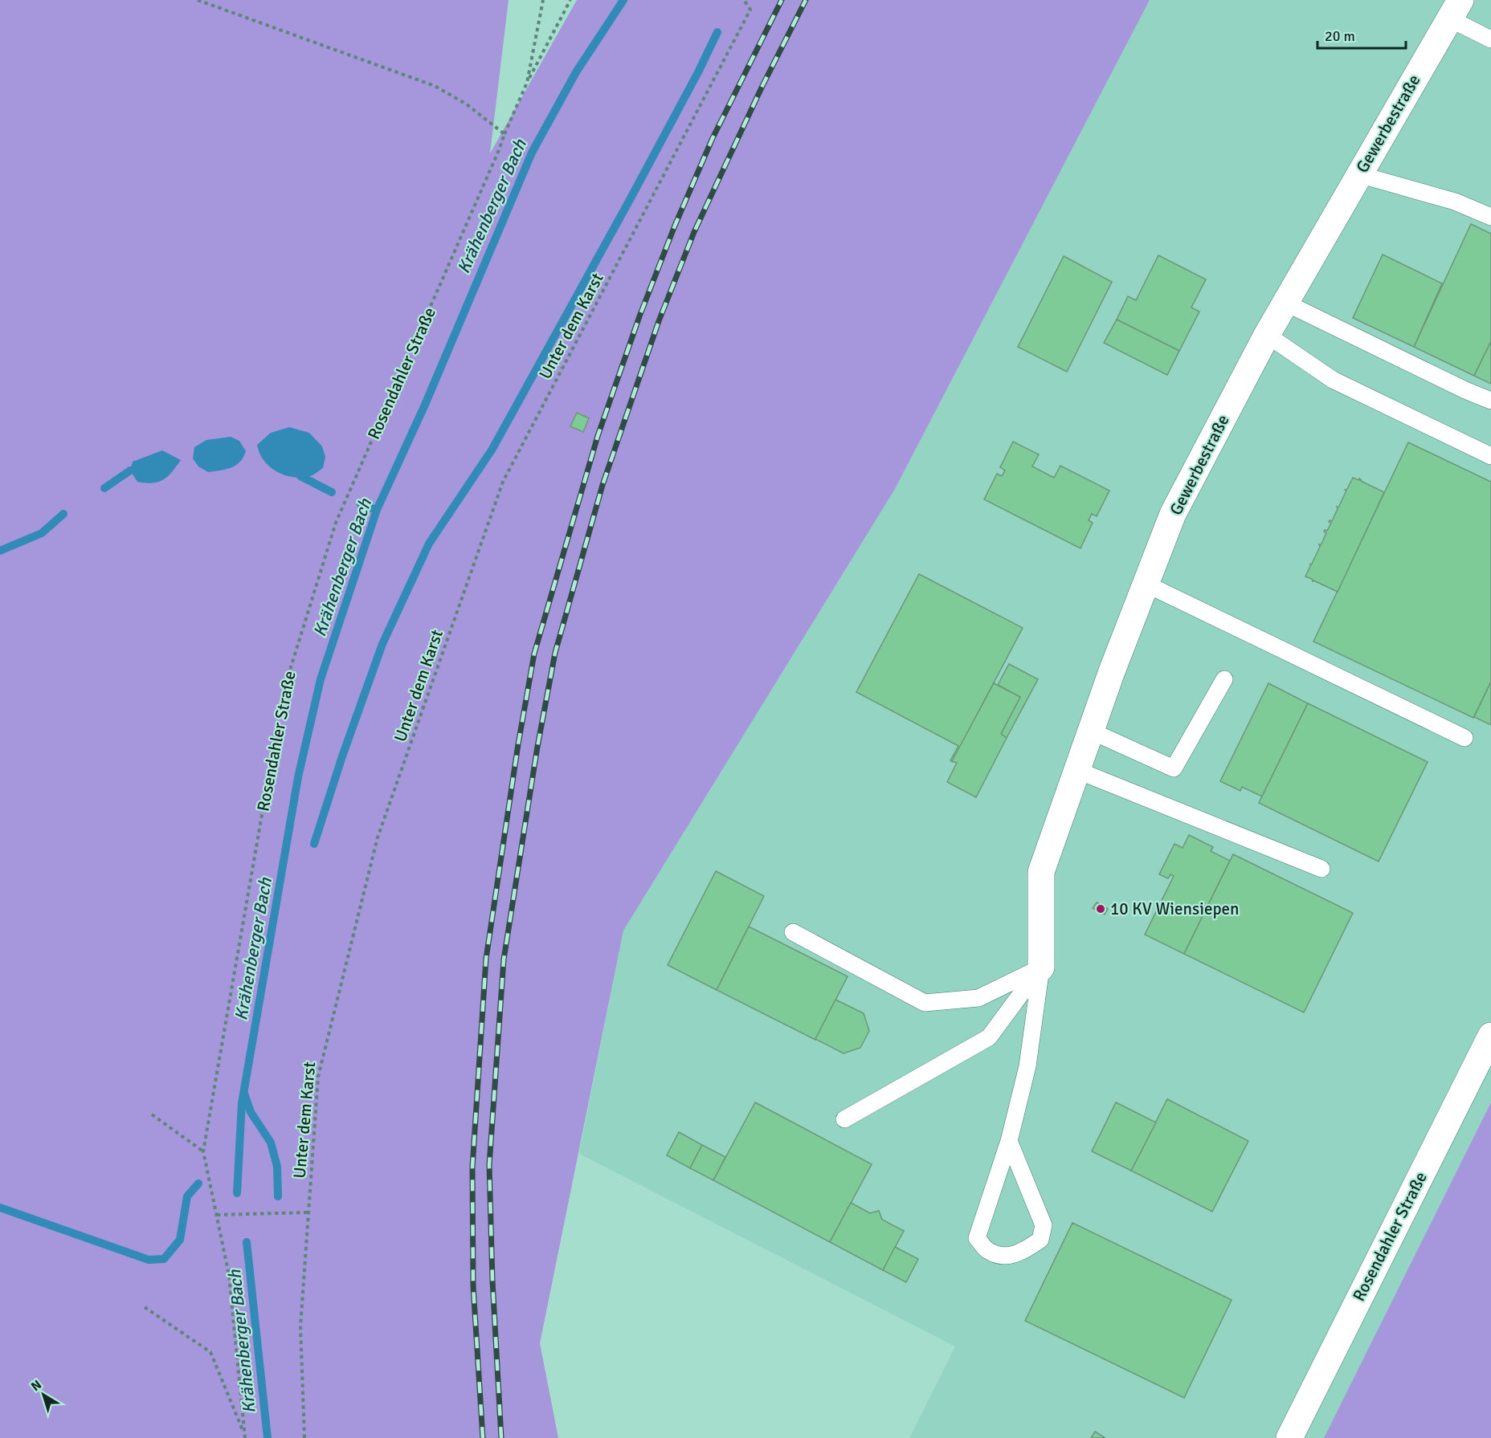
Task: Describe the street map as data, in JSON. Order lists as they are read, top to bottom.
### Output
{
  "streets": {
    "street": ["Gewerbestraße", "Rosendahler Straße"],
    "path": ["Unter dem Karst"]
  },
  "water": ["Krähenberger Bach"],
  "places": ["10 KV Wiensiepen"],
  "scale_bar": "20 m",
  "north": "top left"
}
